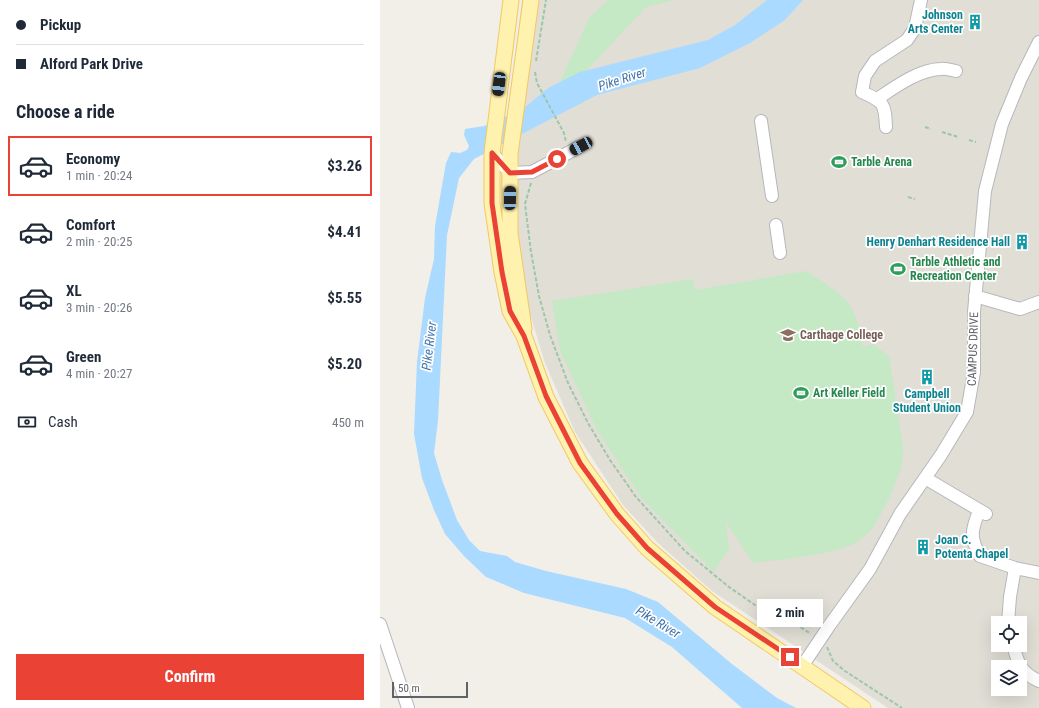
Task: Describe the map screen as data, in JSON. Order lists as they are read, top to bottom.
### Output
{
  "streets": {
    "street": ["CAMPUS DRIVE"]
  },
  "water": ["Pike River"],
  "places": {
    "building": [
      "Johnson Arts Center",
      "Henry Denhart Residence Hall",
      "Campbell Student Union",
      "Joan C. Potenta Chapel"
    ],
    "sports": ["Tarble Arena", "Tarble Athletic and Recreation Center", "Art Keller Field"],
    "school or university": ["Carthage College"]
  },
  "scale_bar": "50 m",
  "page": {
    "banner": ["Pickup", "Alford Park Drive"],
    "heading": "Choose a ride",
    "list": [
      {
        "name": "Economy",
        "note": "1 min · 20:24",
        "value": "$3.26"
      },
      {
        "name": "Comfort",
        "note": "2 min · 20:25",
        "value": "$4.41"
      },
      {
        "name": "XL",
        "note": "3 min · 20:26",
        "value": "$5.55"
      },
      {
        "name": "Green",
        "note": "4 min · 20:27",
        "value": "$5.20"
      }
    ],
    "pay": ["Cash", "450 m"],
    "bubble": "2 min",
    "buttons": "Confirm",
    "scale": "50 m"
  }
}
